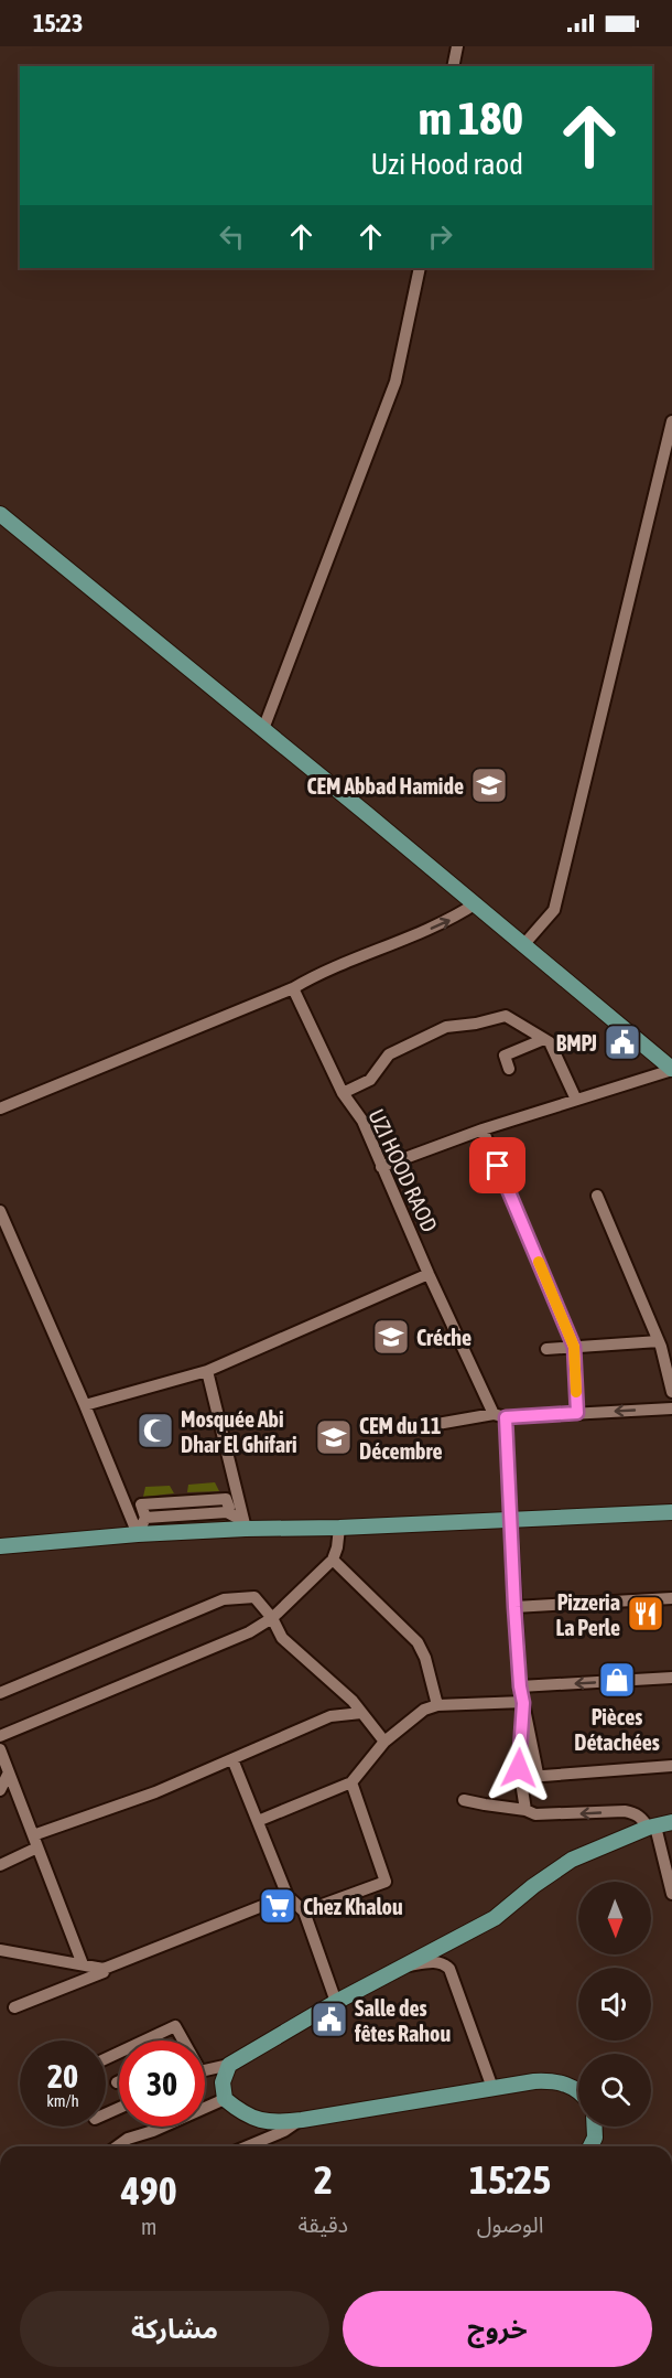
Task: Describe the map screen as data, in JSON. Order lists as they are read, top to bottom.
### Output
{
  "streets": {
    "street": ["UZI HOOD RAOD"]
  },
  "places": {
    "school or university": ["CEM Abbad Hamide", "Créche", "CEM du 11 Décembre"],
    "public building": ["BMPJ", "Salle des fêtes Rahou"],
    "mosque": ["Mosquée Abi Dhar El Ghifari"],
    "restaurant": ["Pizzeria La Perle"],
    "shop": ["Pièces Détachées"],
    "supermarket": ["Chez Khalou"]
  },
  "north": "bottom",
  "page": {
    "status": "15:23",
    "turn": ["180 m", "Uzi Hood raod"],
    "speed": "20 km/h",
    "limit": "30",
    "eta": [
      "15:25",
      "الوصول",
      "2",
      "دقيقة",
      "490",
      "m"
    ],
    "buttons": ["خروج", "مشاركة"]
  }
}
